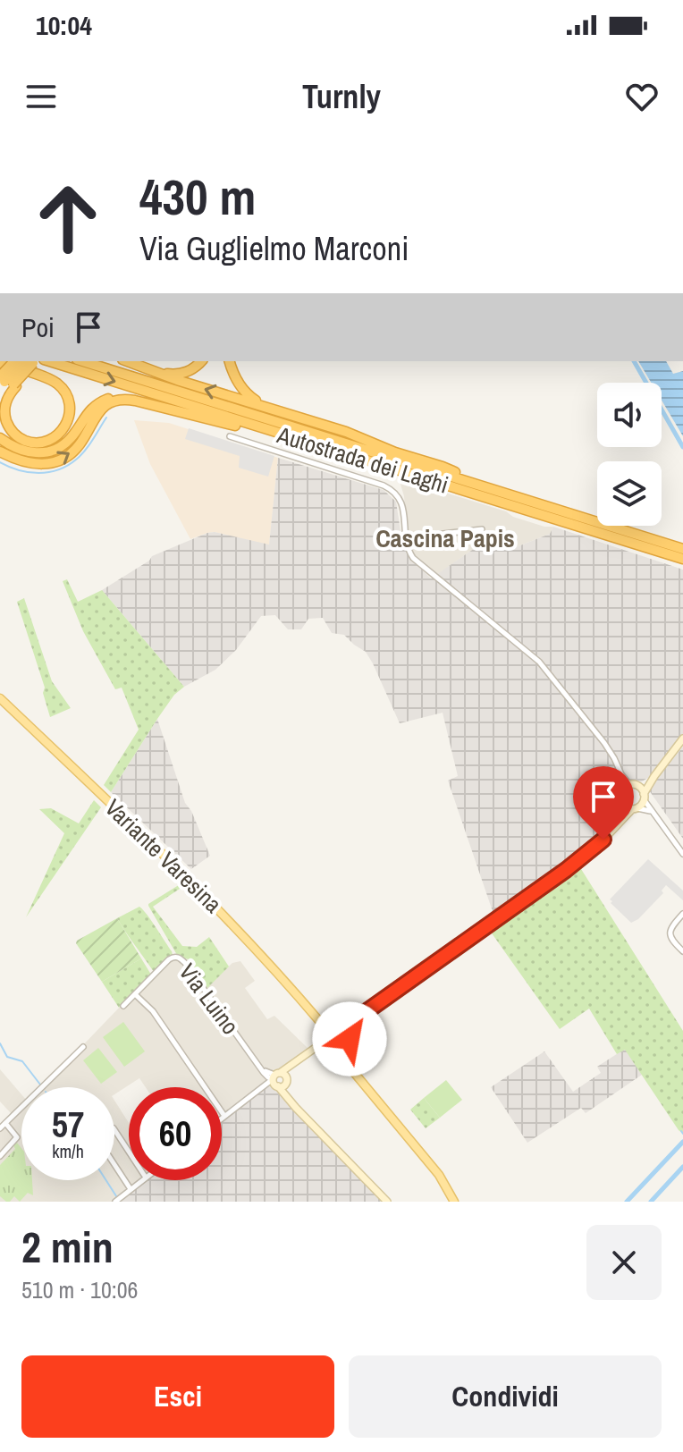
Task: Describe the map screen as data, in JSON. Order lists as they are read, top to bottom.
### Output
{
  "streets": {
    "highway": ["Autostrada dei Laghi"],
    "main road": ["Variante Varesina"],
    "street": ["Via Luino"]
  },
  "districts": ["Cascina Papis"],
  "page": {
    "status": "10:04",
    "header": "Turnly",
    "turn": ["430 m", "Via Guglielmo Marconi"],
    "then": "Poi",
    "speed": "57 km/h",
    "limit": "60",
    "heading": ["2 min", "510 m · 10:06"],
    "buttons": ["Esci", "Condividi"]
  }
}
